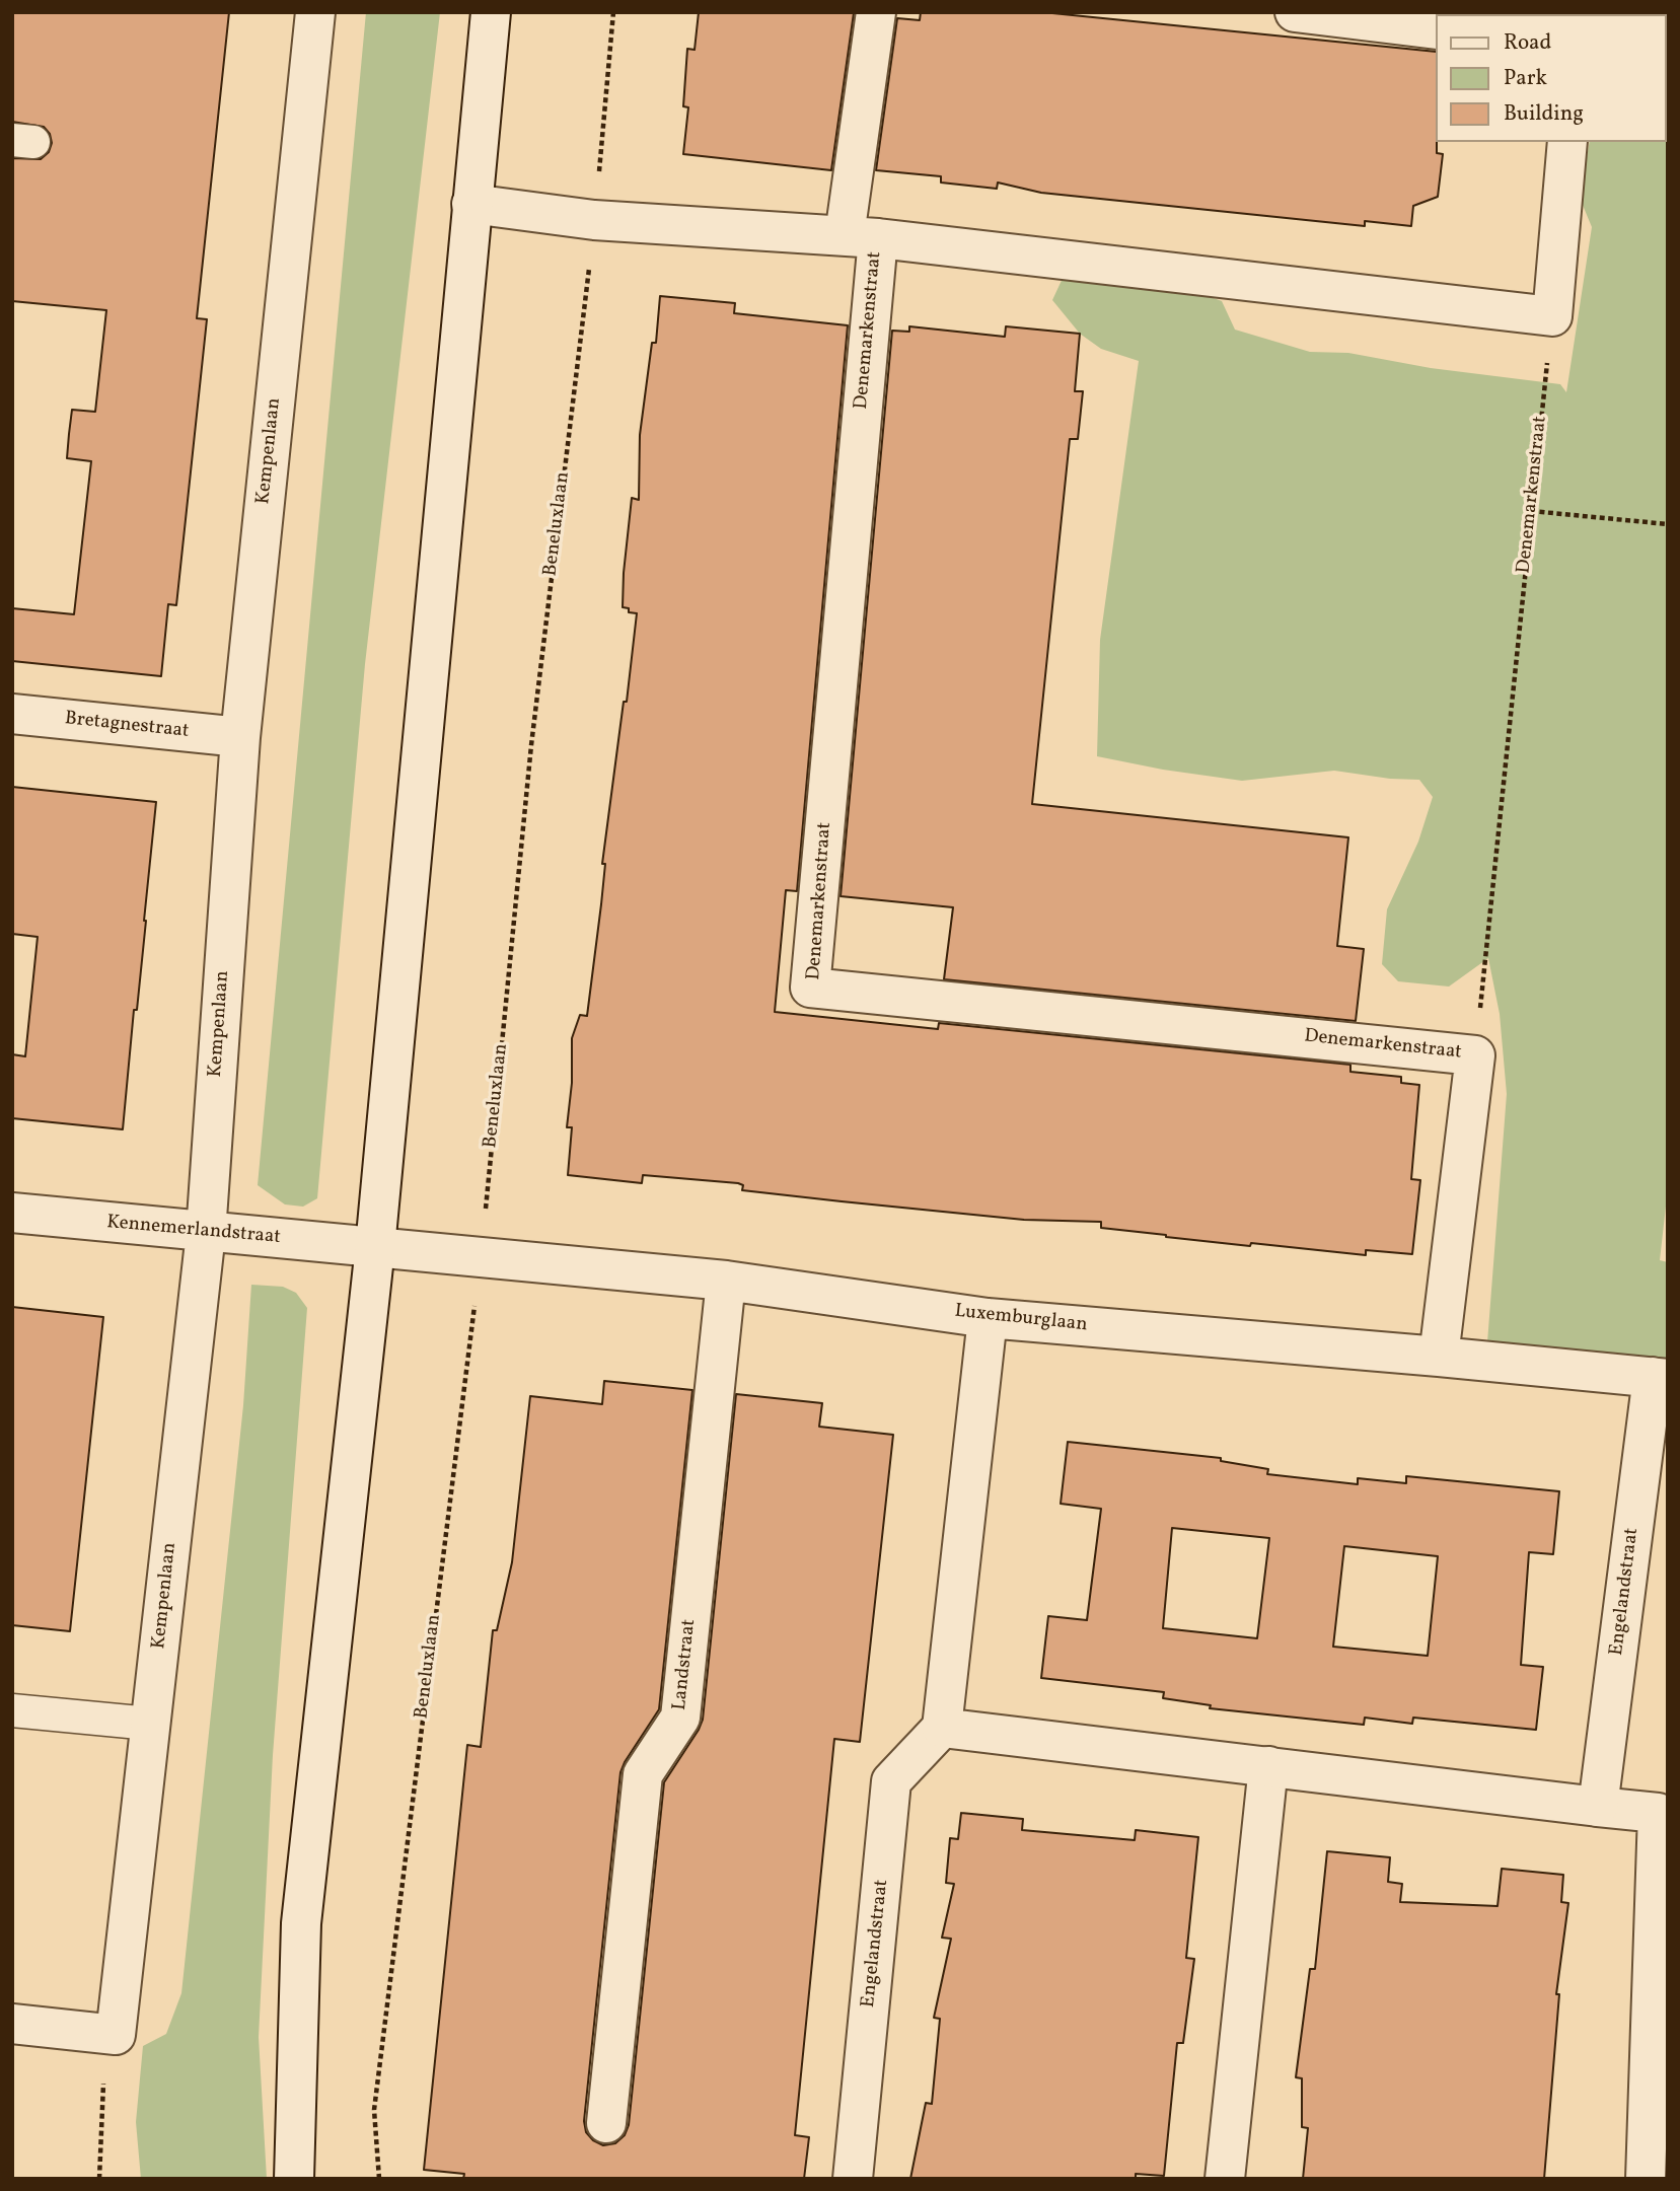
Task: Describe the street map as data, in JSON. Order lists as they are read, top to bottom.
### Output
{
  "streets": {
    "street": [
      "Denemarkenstraat",
      "Kempenlaan",
      "Bretagnestraat",
      "Kennemerlandstraat",
      "Luxemburglaan",
      "Engelandstraat",
      "Landstraat"
    ],
    "path": ["Beneluxlaan"]
  },
  "crossings": [
    ["Denemarkenstraat", "Beneluxlaan"],
    ["Denemarkenstraat", "Luxemburglaan"],
    ["Kempenlaan", "Bretagnestraat"],
    ["Kempenlaan", "Kennemerlandstraat"],
    ["Beneluxlaan", "Luxemburglaan"],
    ["Kennemerlandstraat", "Luxemburglaan"],
    ["Luxemburglaan", "Engelandstraat"],
    ["Luxemburglaan", "Landstraat"]
  ],
  "legend": ["Road", "Park", "Building"]
}
